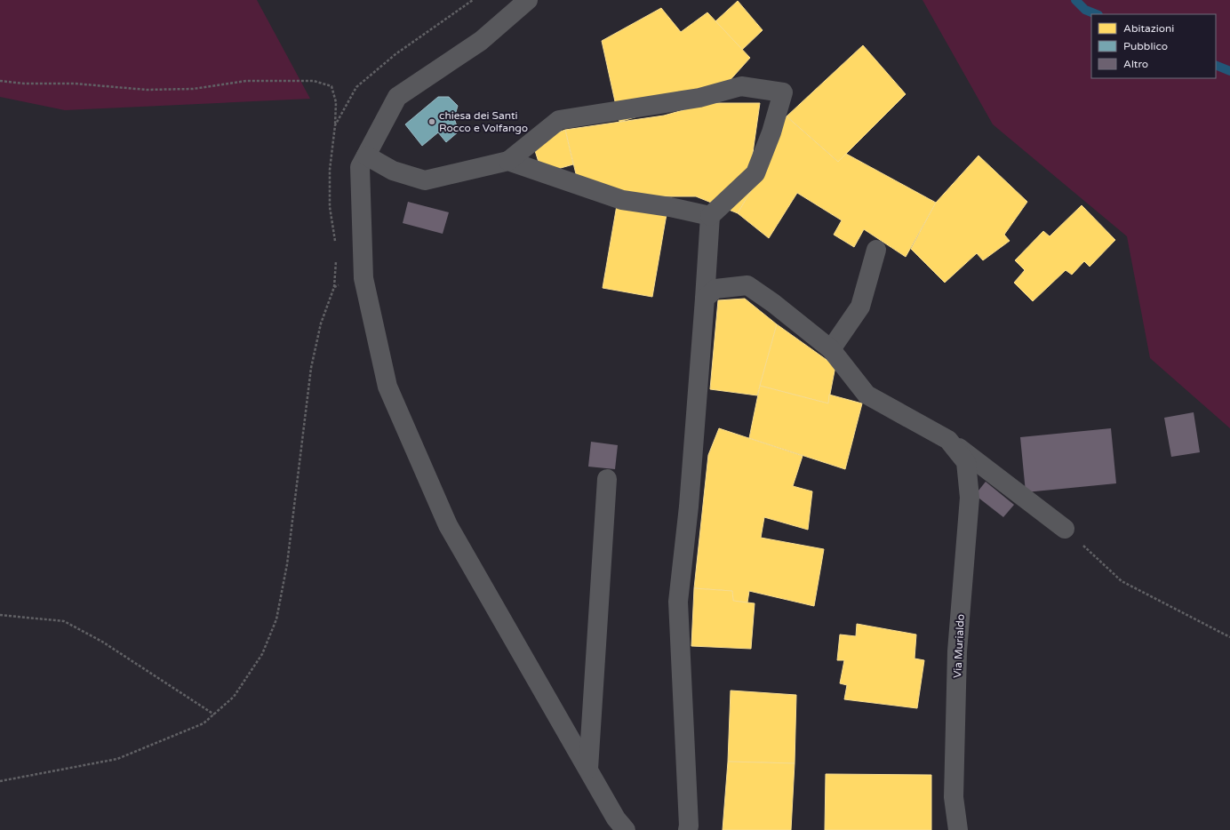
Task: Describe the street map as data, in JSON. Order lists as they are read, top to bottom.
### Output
{
  "streets": {
    "street": ["Via Murialdo"]
  },
  "places": ["chiesa dei Santi Rocco e Volfango"],
  "legend": ["Abitazioni", "Pubblico", "Altro"]
}
